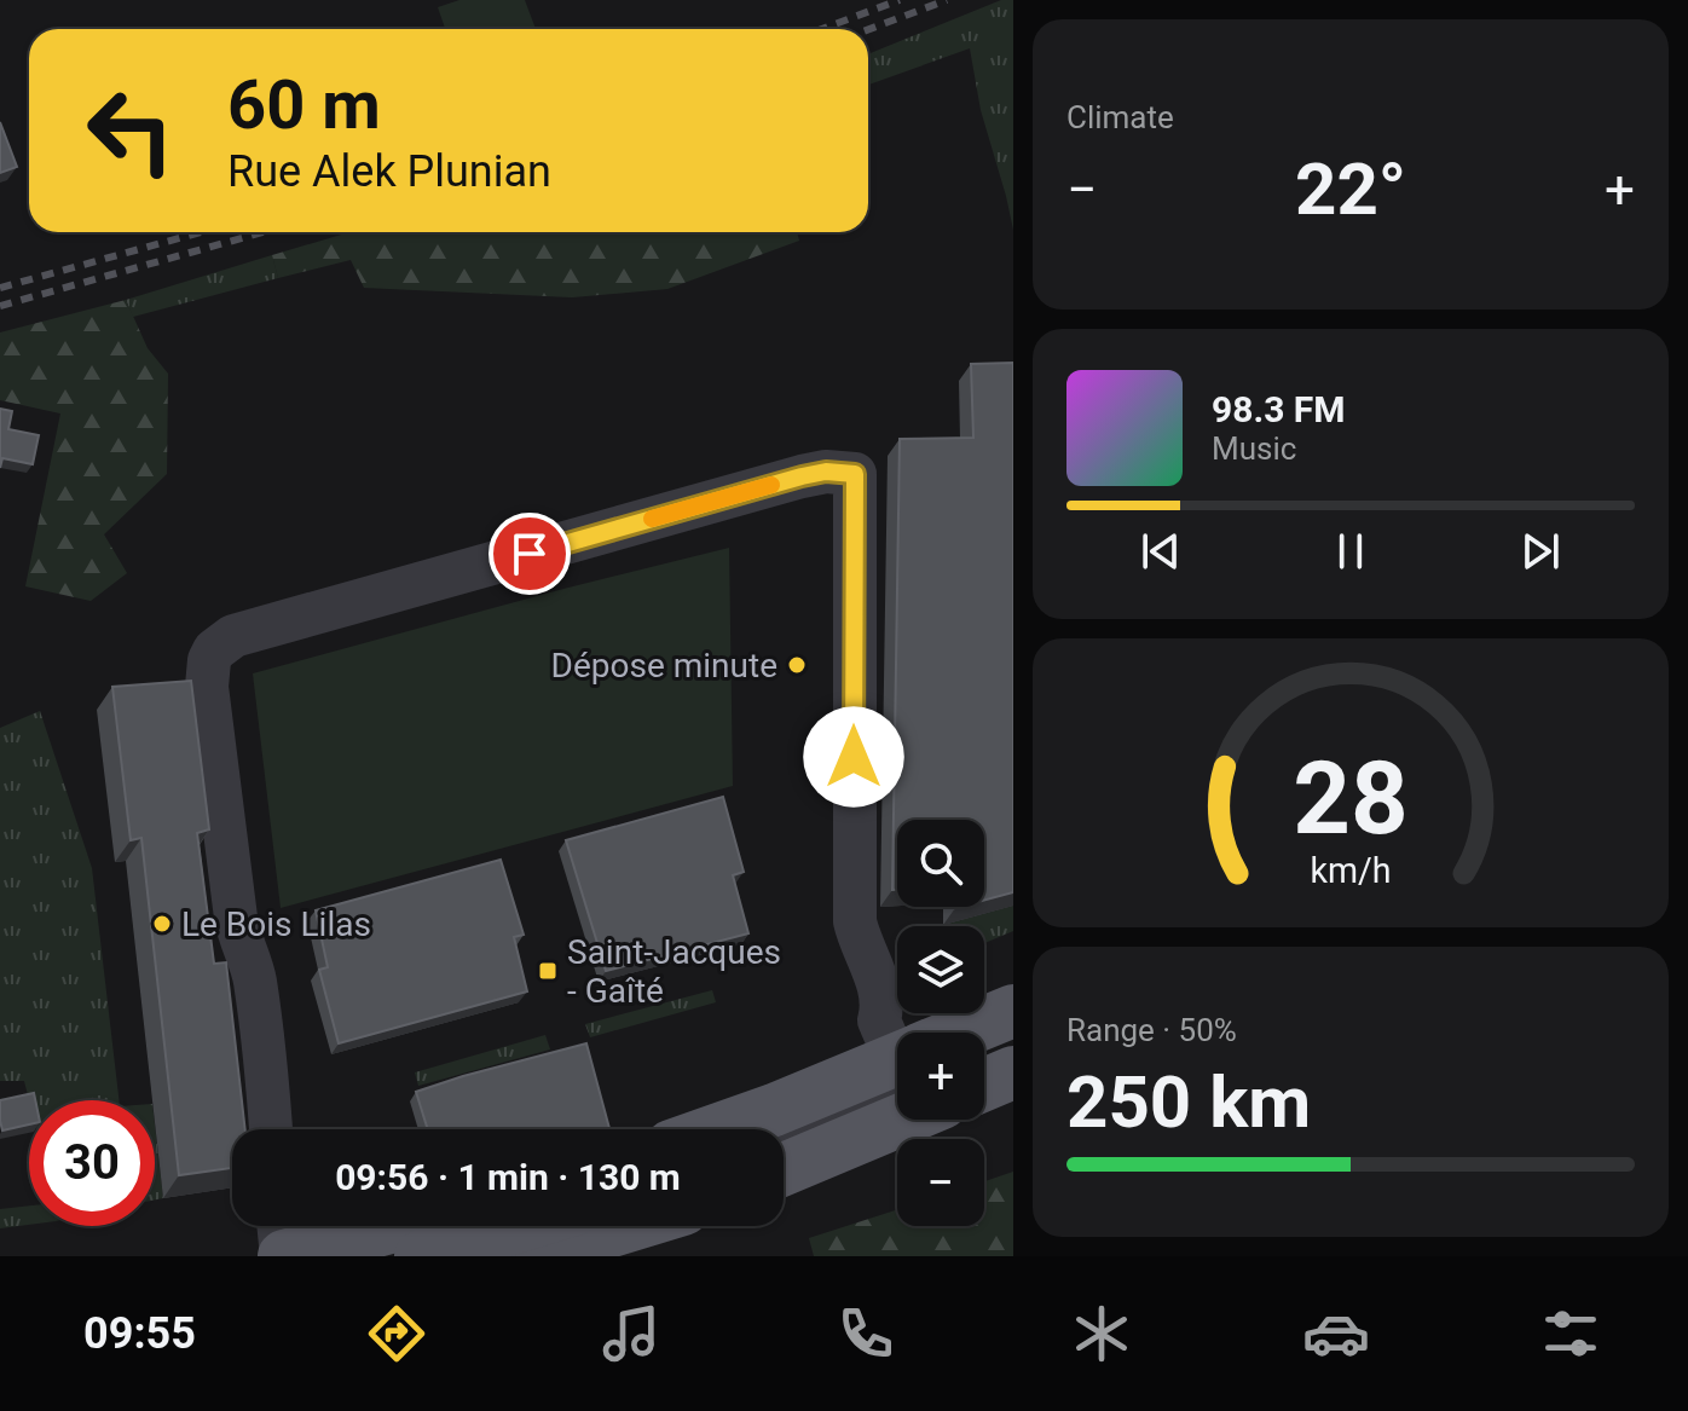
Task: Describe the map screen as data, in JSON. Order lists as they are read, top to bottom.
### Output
{
  "places": {
    "other": ["Dépose minute", "Le Bois Lilas"],
    "transit": ["Saint-Jacques - Gaîté"]
  },
  "page": {
    "tile": [
      "Climate",
      ["Range · 50%", "250 km"]
    ],
    "turn": ["60 m", "Rue Alek Plunian"],
    "heat": ["−", "22°", "+"],
    "song": ["98.3 FM", "Music"],
    "map_buttons": ["+", "−"],
    "limit": "30",
    "trip": "09:56 · 1 min · 130 m",
    "tabs": "09:55",
    "gauge": ["28", "km/h"]
  }
}
